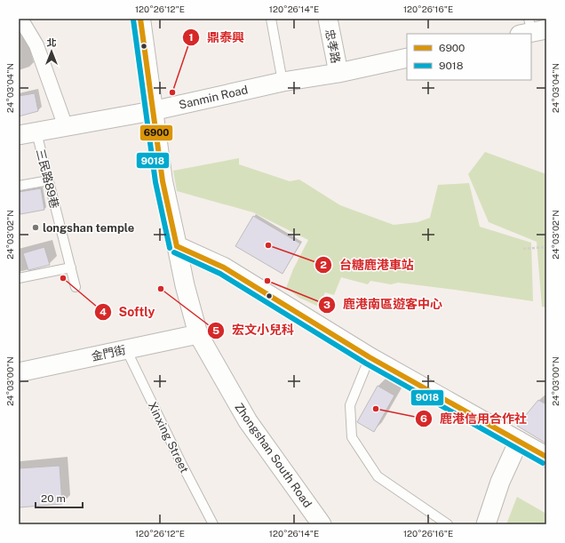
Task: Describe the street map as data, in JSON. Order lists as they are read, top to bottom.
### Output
{
  "streets": {
    "street": [
      "忠孝路",
      "Sanmin Road",
      "金門街",
      "Zhongshan South Road"
    ],
    "lane": ["三民路89巷", "Xinxing Street"]
  },
  "crossings": [
    ["忠孝路", "Sanmin Road"],
    ["Sanmin Road", "三民路89巷"],
    ["金門街", "Xinxing Street"],
    ["金門街", "Zhongshan South Road"]
  ],
  "places": [
    "鼎泰興",
    "longshan temple",
    "台糖鹿港車站",
    "Softly",
    "鹿港南區遊客中心",
    "宏文小兒科",
    "鹿港信用合作社"
  ],
  "lines": ["transit line 6900", "transit line 9018"],
  "legend": ["6900", "9018"],
  "scale_bar": "20 m",
  "north": "top",
  "coordinates": [
    "120°26'12\"E",
    "120°26'14\"E",
    "120°26'16\"E",
    "24°03'04\"N",
    "24°03'02\"N",
    "24°03'00\"N"
  ]
}
